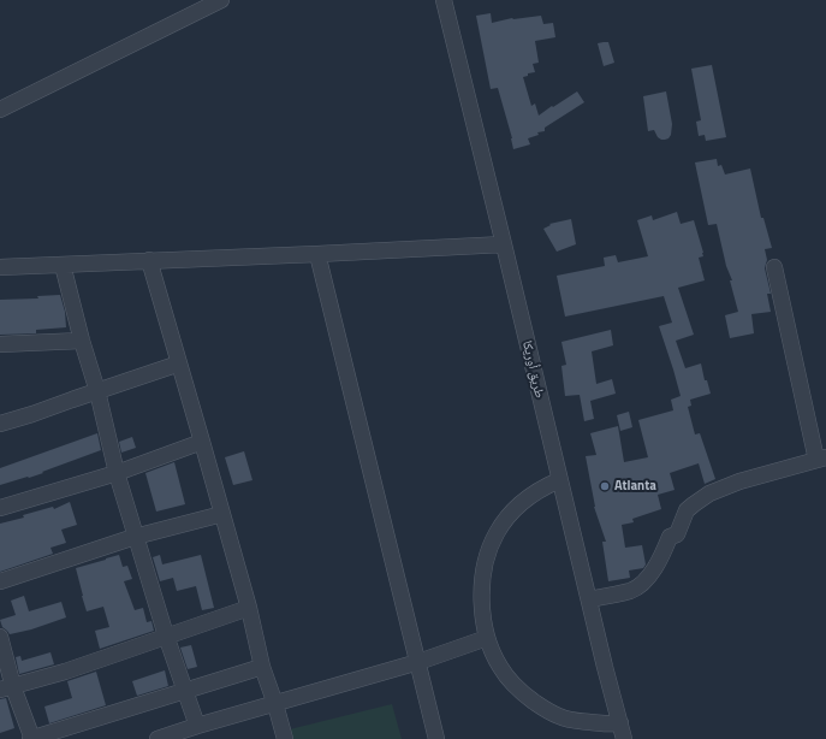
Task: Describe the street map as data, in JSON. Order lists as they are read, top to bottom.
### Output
{
  "streets": {
    "street": ["طريق أوريكا"]
  },
  "places": ["Atlanta"]
}
